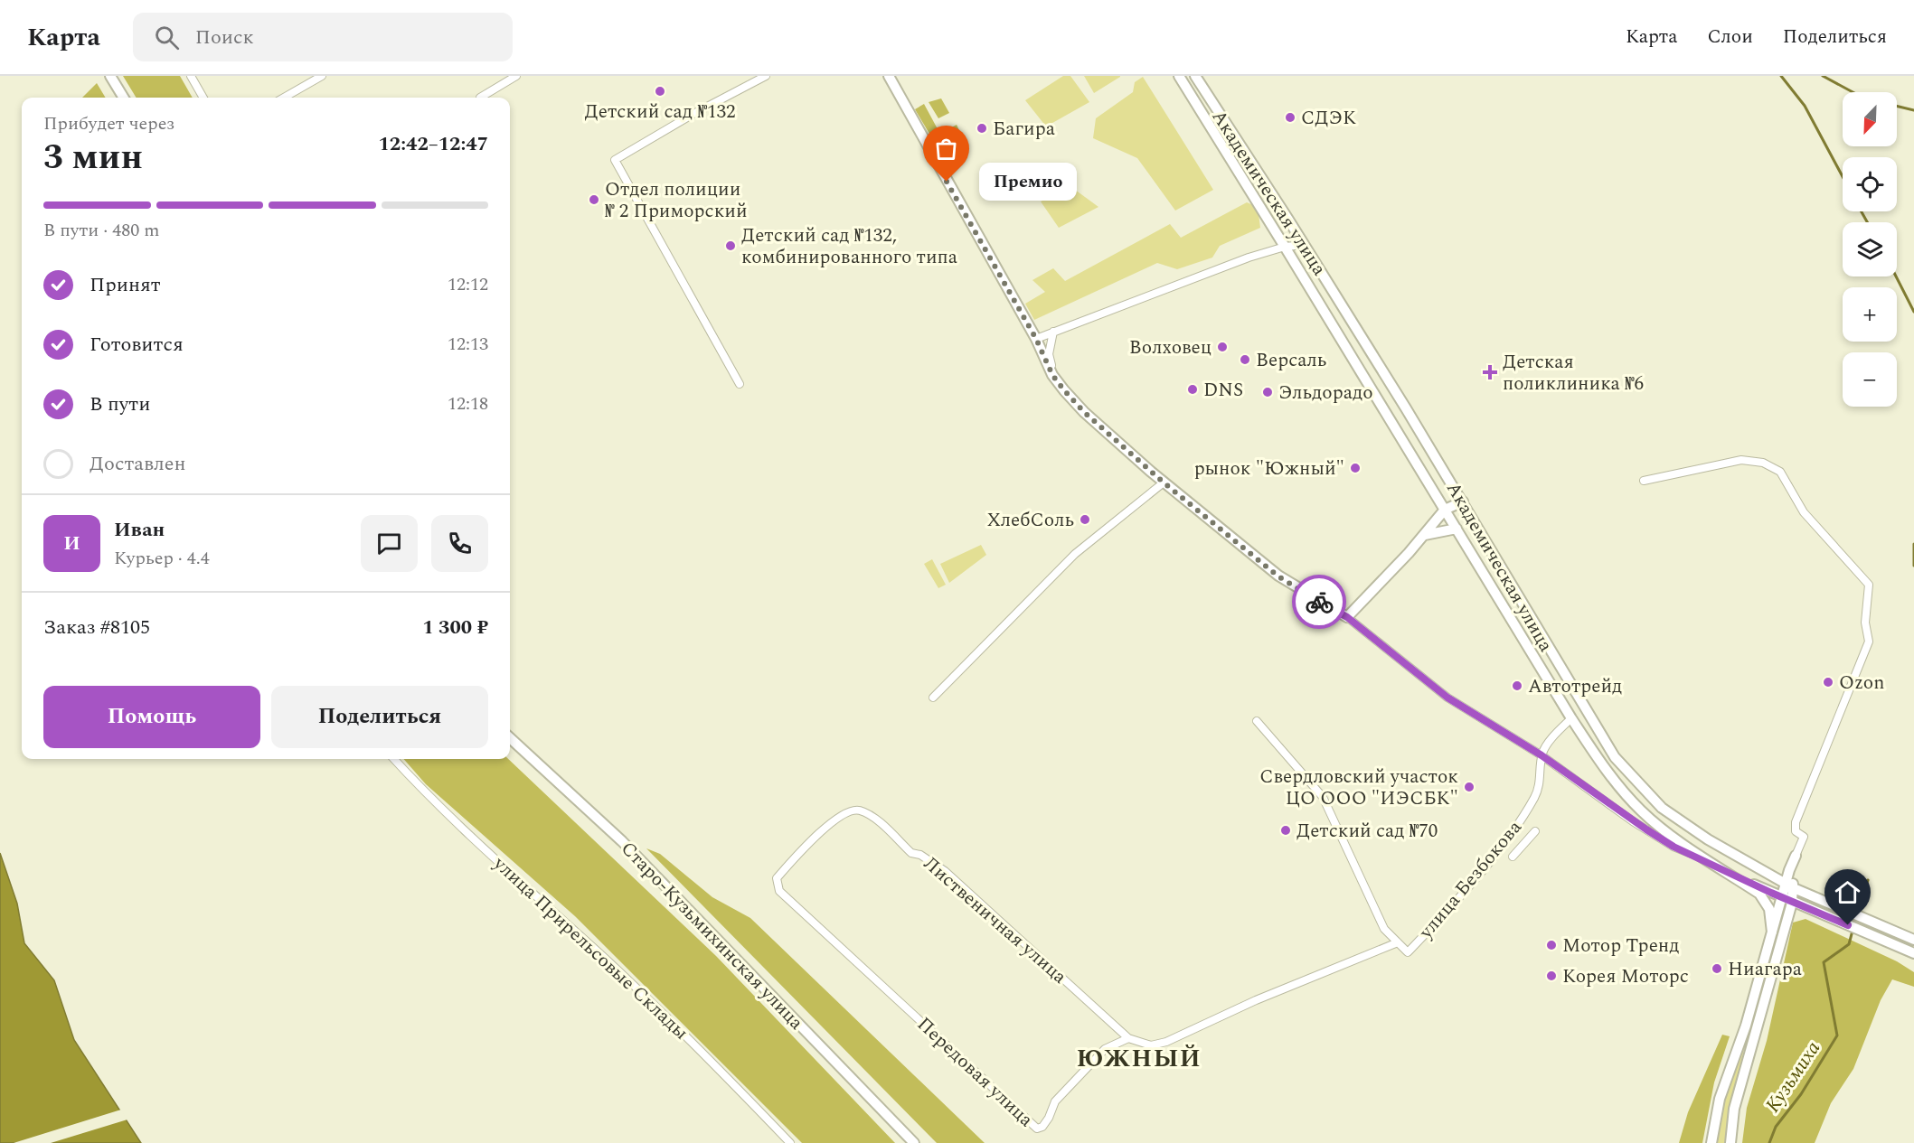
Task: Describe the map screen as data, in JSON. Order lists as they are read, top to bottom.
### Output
{
  "streets": {
    "main road": ["Академическая улица", "Старо-Кузьмихинская улица"],
    "street": [
      "улица Безбокова",
      "Лиственичная улица",
      "улица Прирельсовые Склады",
      "Передовая улица"
    ]
  },
  "crossings": [
    ["Лиственичная улица", "Передовая улица"]
  ],
  "districts": ["ЮЖНЫЙ"],
  "water": ["Кузьмиха"],
  "places": {
    "other": [
      "Детский сад №132",
      "СДЭК",
      "Багира",
      "Премио",
      "Отдел полиции № 2 Приморский",
      "Детский сад №132, комбинированного типа",
      "Волховец",
      "Версаль",
      "DNS",
      "Эльдорадо",
      "рынок \"Южный\"",
      "ХлебСоль",
      "Ozon",
      "Автотрейд",
      "Свердловский участок ЦО ООО \"ИЭСБК\"",
      "Детский сад №70",
      "Мотор Тренд",
      "Ниагара",
      "Корея Моторс"
    ],
    "health": ["Детская поликлиника №6"]
  },
  "north": "bottom left",
  "page": {
    "header": "Карта",
    "search": "Поиск",
    "nav": ["Карта", "Слои", "Поделиться"],
    "map_buttons": ["+", "−"],
    "heading": ["3 мин", "Прибудет через", "12:42–12:47"],
    "panel": [
      "Иван",
      "Курьер · 4.4",
      "Заказ #8105",
      "1 300 ₽"
    ],
    "bubble": "Премио",
    "bar": "В пути · 480 m",
    "list": [
      ["Принят", "12:12"],
      ["Готовится", "12:13"],
      ["В пути", "12:18"],
      "Доставлен"
    ],
    "round": "И",
    "buttons": ["Помощь", "Поделиться"]
  }
}
